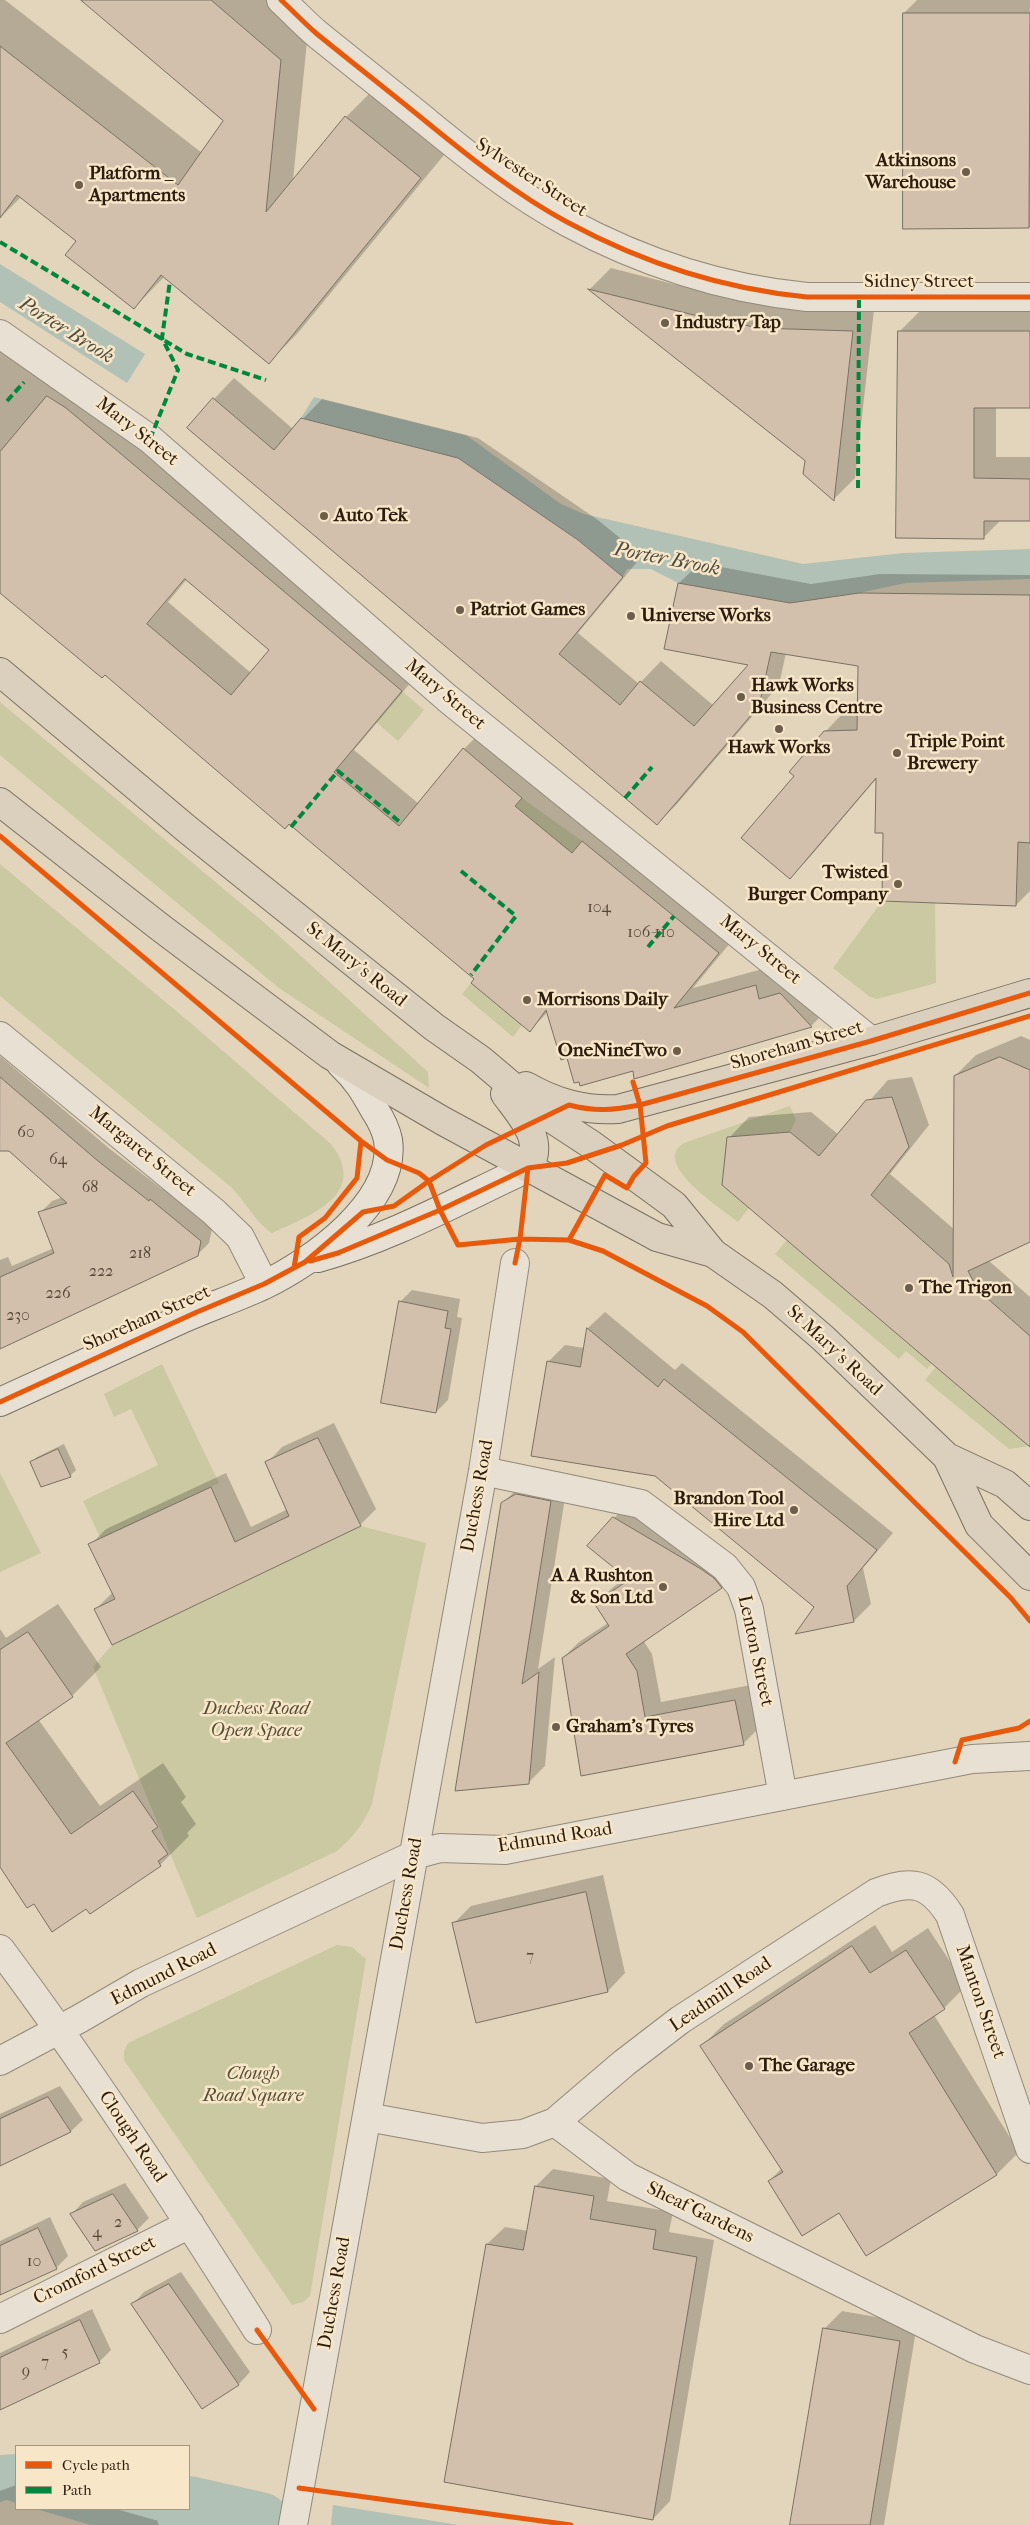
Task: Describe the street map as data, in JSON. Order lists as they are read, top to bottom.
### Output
{
  "streets": {
    "highway": ["St Mary's Road", "Shoreham Street"],
    "street": [
      "Sylvester Street",
      "Sidney Street",
      "Mary Street",
      "Margaret Street",
      "Duchess Road",
      "Lenton Street",
      "Edmund Road",
      "Leadmill Road",
      "Manton Street",
      "Clough Road",
      "Sheaf Gardens",
      "Cromford Street"
    ]
  },
  "crossings": [
    ["Sylvester Street", "Sidney Street"],
    ["Mary Street", "Shoreham Street"],
    ["St Mary's Road", "Shoreham Street"],
    ["Shoreham Street", "Margaret Street"],
    ["Duchess Road", "Lenton Street"],
    ["Duchess Road", "Edmund Road"],
    ["Lenton Street", "Edmund Road"],
    ["Edmund Road", "Clough Road"],
    ["Leadmill Road", "Manton Street"],
    ["Leadmill Road", "Sheaf Gardens"],
    ["Clough Road", "Cromford Street"]
  ],
  "water": ["Porter Brook"],
  "parks": ["Duchess Road Open Space", "Clough Road Square"],
  "places": [
    "Atkinsons Warehouse",
    "Platform _ Apartments",
    "Industry Tap",
    "Auto Tek",
    "Patriot Games",
    "Universe Works",
    "Hawk Works Business Centre",
    "Hawk Works",
    "Triple Point Brewery",
    "Twisted Burger Company",
    "Morrisons Daily",
    "OneNineTwo",
    "The Trigon",
    "Brandon Tool Hire Ltd",
    "A A Rushton & Son Ltd",
    "Graham's Tyres",
    "The Garage"
  ],
  "house_numbers": [
    "104",
    "106-110",
    "60",
    "64",
    "68",
    "218",
    "222",
    "226",
    "230",
    "7",
    "2",
    "4",
    "10",
    "5",
    "7",
    "9"
  ],
  "legend": ["Cycle path", "Path"]
}
